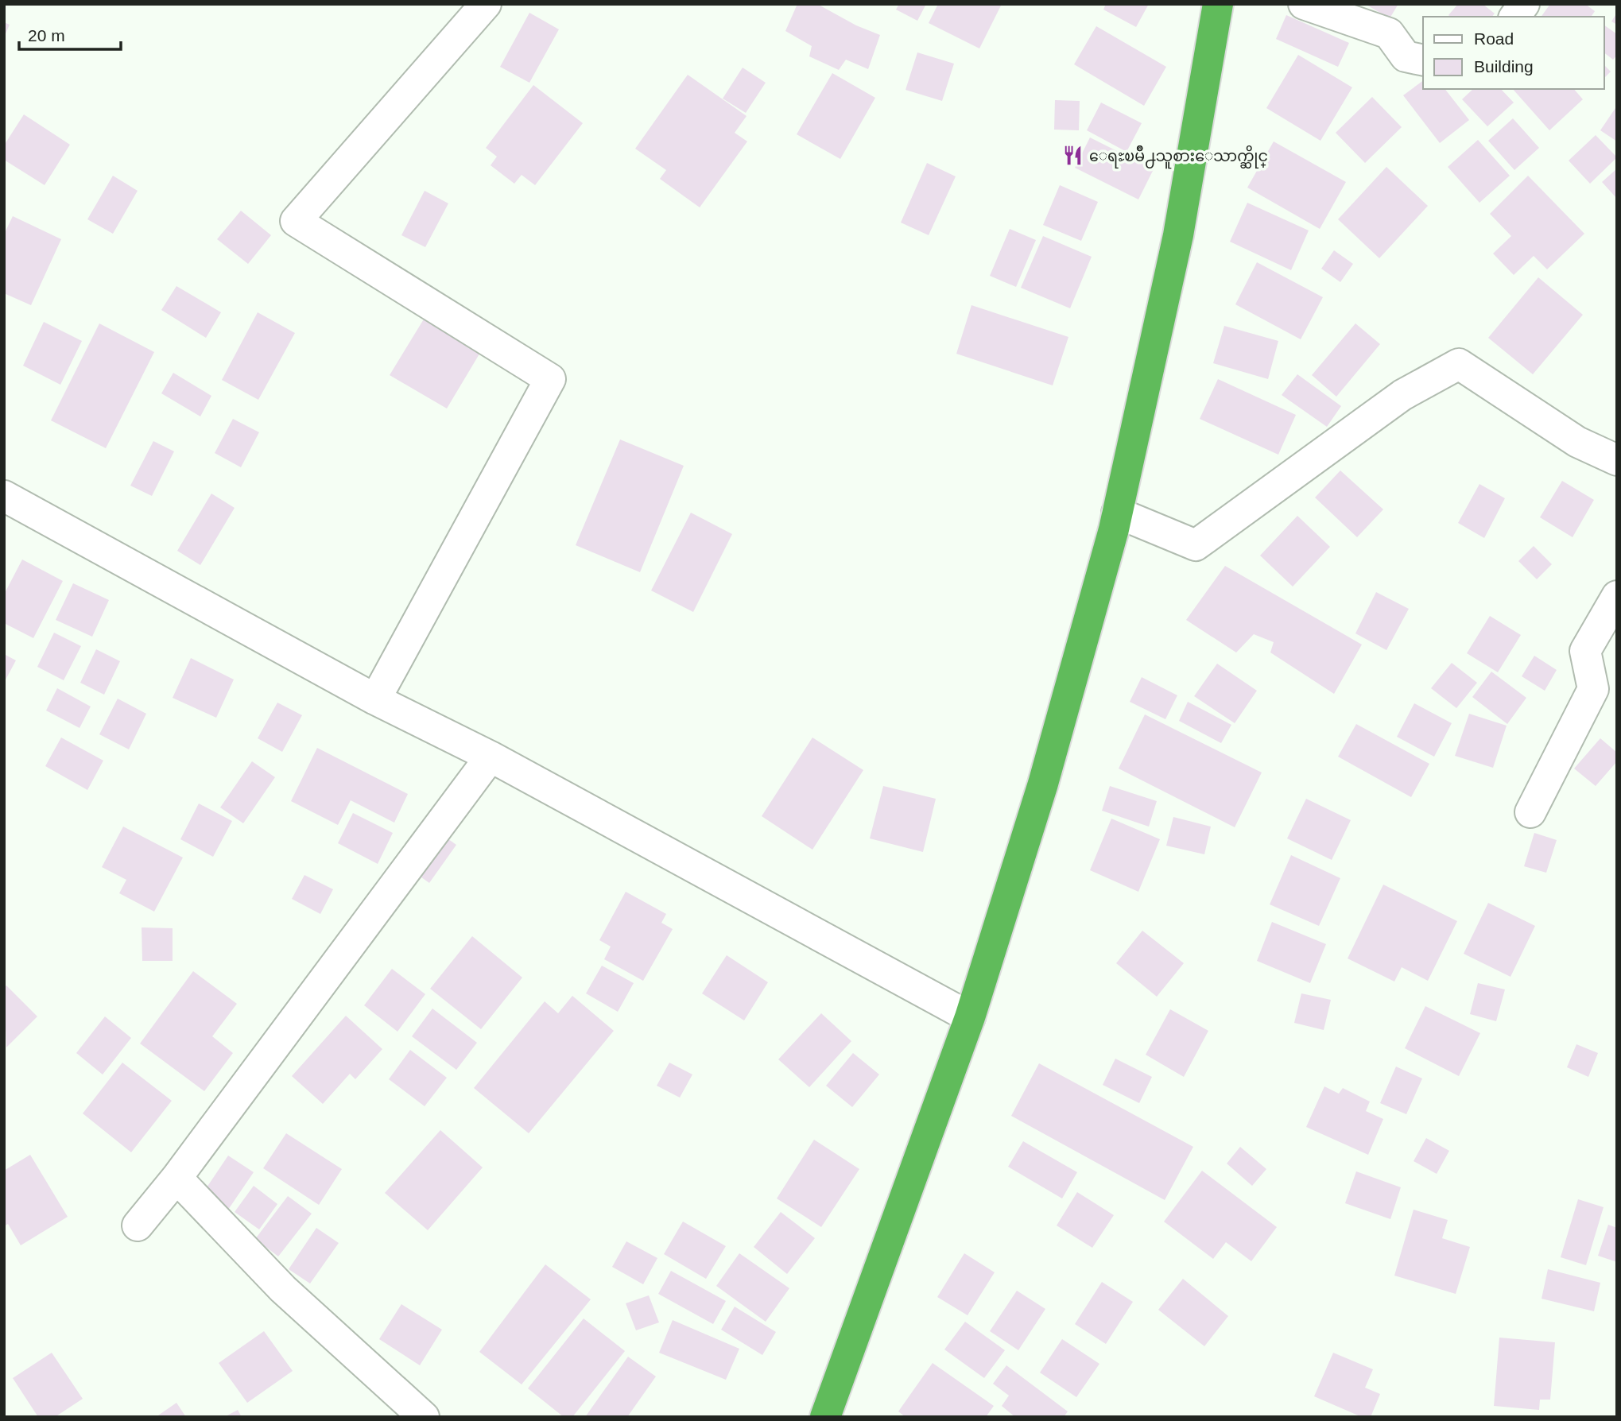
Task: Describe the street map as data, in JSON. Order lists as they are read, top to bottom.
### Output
{
  "places": {
    "restaurant": ["ေရႊၿမိဳ႕သူစားေသာက္ဆိုင္"]
  },
  "legend": ["Road", "Building"],
  "scale_bar": "20 m"
}
